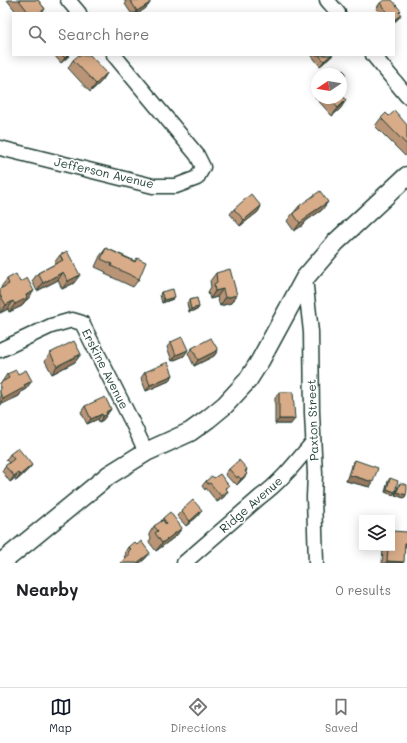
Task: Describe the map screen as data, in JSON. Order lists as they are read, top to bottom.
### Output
{
  "streets": {
    "street": [
      "Jefferson Avenue",
      "Erskine Avenue",
      "Paxton Street",
      "Ridge Avenue"
    ]
  },
  "crossings": [
    ["Paxton Street", "Ridge Avenue"]
  ],
  "north": "left",
  "page": {
    "search": "Search here",
    "heading": ["Nearby", "0 results"],
    "nav": ["Map", "Directions", "Saved"]
  }
}
